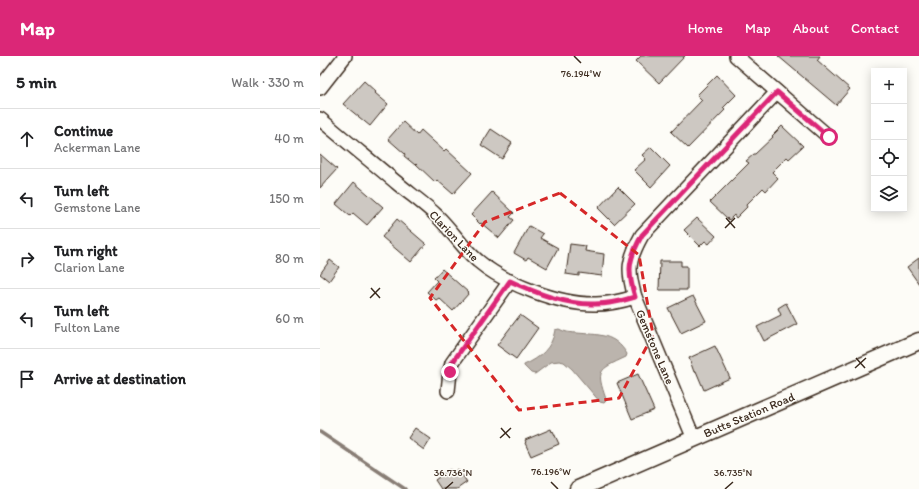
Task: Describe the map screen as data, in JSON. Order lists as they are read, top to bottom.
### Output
{
  "streets": {
    "main road": ["Butts Station Road"],
    "street": ["Clarion Lane", "Gemstone Lane"]
  },
  "crossings": [
    ["Clarion Lane", "Gemstone Lane"],
    ["Gemstone Lane", "Butts Station Road"]
  ],
  "page": {
    "header": "Map",
    "nav": [
      "Home",
      "Map",
      "About",
      "Contact"
    ],
    "heading": ["5 min", "Walk · 330 m"],
    "map_buttons": ["+", "−"],
    "list": [
      ["Continue", "Ackerman Lane", "40 m"],
      ["Turn left", "Gemstone Lane", "150 m"],
      ["Turn right", "Clarion Lane", "80 m"],
      ["Turn left", "Fulton Lane", "60 m"],
      "Arrive at destination"
    ]
  },
  "coordinates": [
    "76.194°W",
    "76.196°W",
    "36.736°N",
    "36.735°N"
  ]
}
